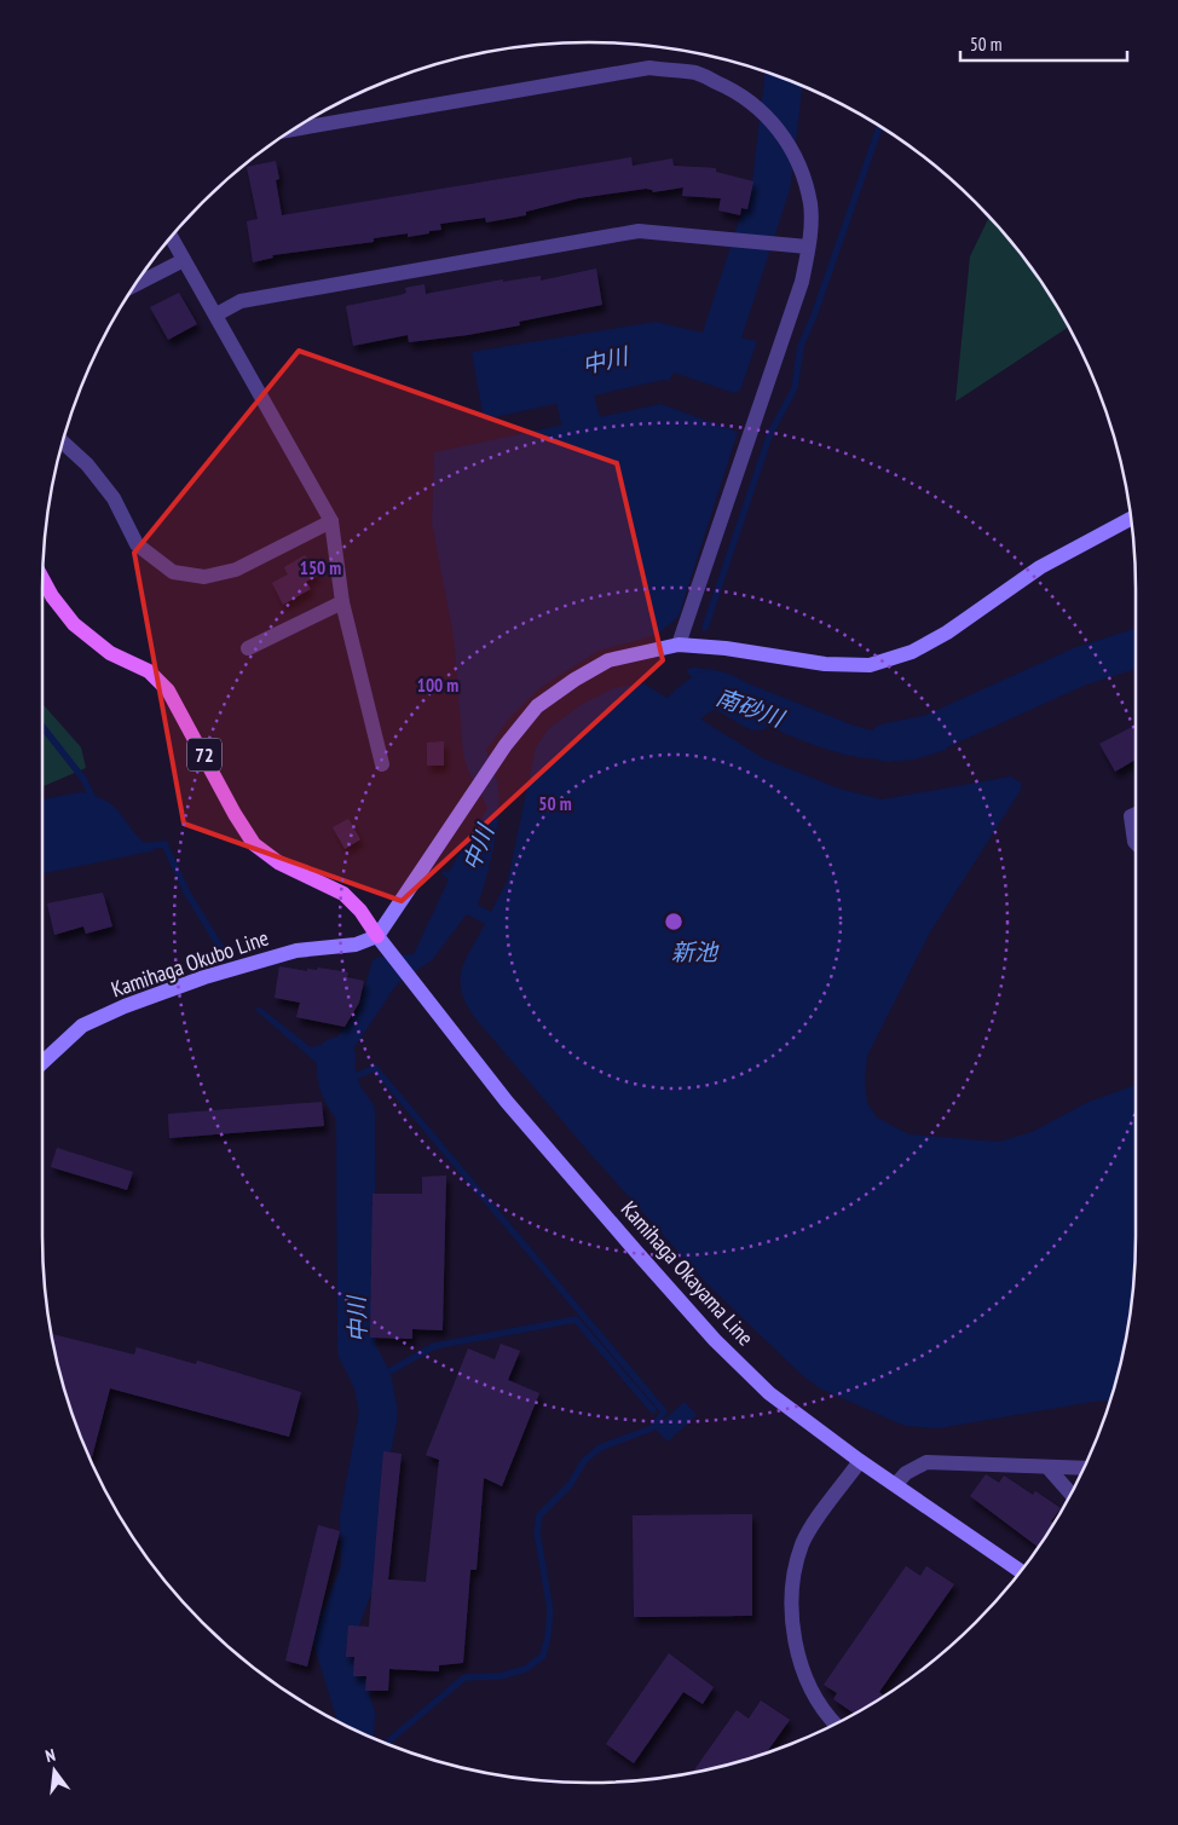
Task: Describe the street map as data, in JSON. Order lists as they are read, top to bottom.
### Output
{
  "streets": {
    "main road": ["72", "Kamihaga Okubo Line", "Kamihaga Okayama Line"]
  },
  "crossings": [
    ["72", "Kamihaga Okubo Line"],
    ["72", "Kamihaga Okayama Line"],
    ["Kamihaga Okubo Line", "Kamihaga Okayama Line"]
  ],
  "water": ["中川", "南砂川", "新池"],
  "scale_bar": "50 m",
  "north": "top",
  "rings": ["150 m", "100 m", "50 m"]
}
